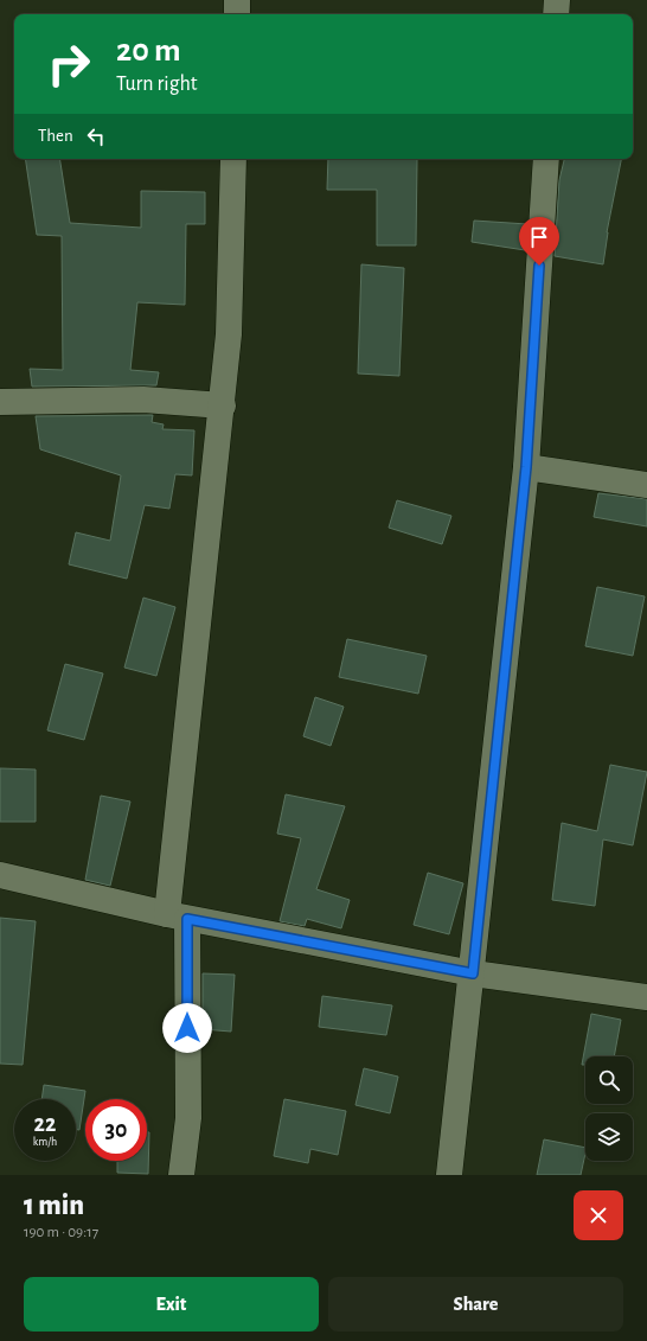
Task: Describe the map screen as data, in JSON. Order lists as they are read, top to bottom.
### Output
{
  "page": {
    "turn": ["20 m", "Turn right"],
    "then": "Then",
    "speed": "22 km/h",
    "limit": "30",
    "heading": ["1 min", "190 m · 09:17"],
    "buttons": ["Exit", "Share"]
  }
}
